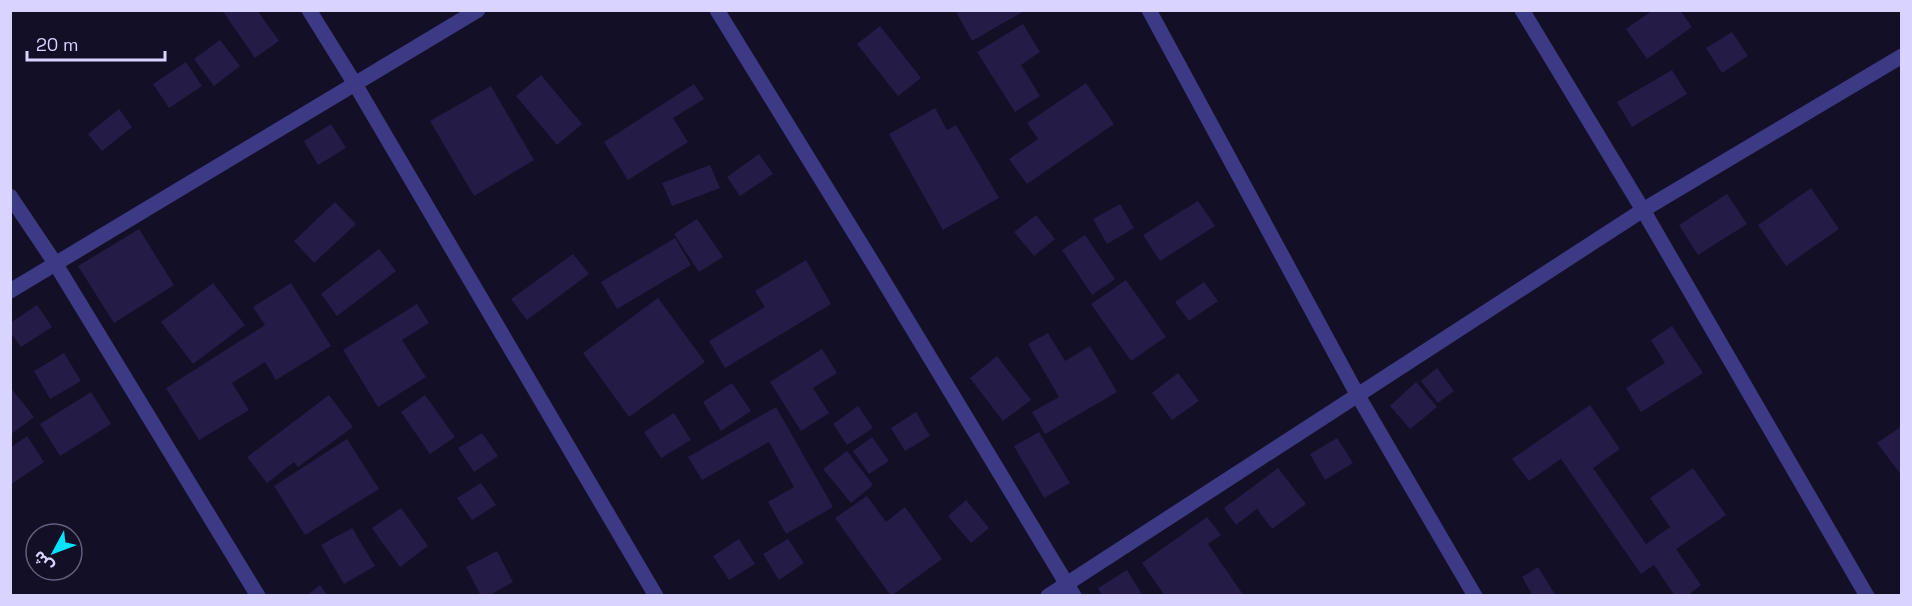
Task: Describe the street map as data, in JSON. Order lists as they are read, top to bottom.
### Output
{
  "scale_bar": "20 m",
  "north": "bottom left"
}
